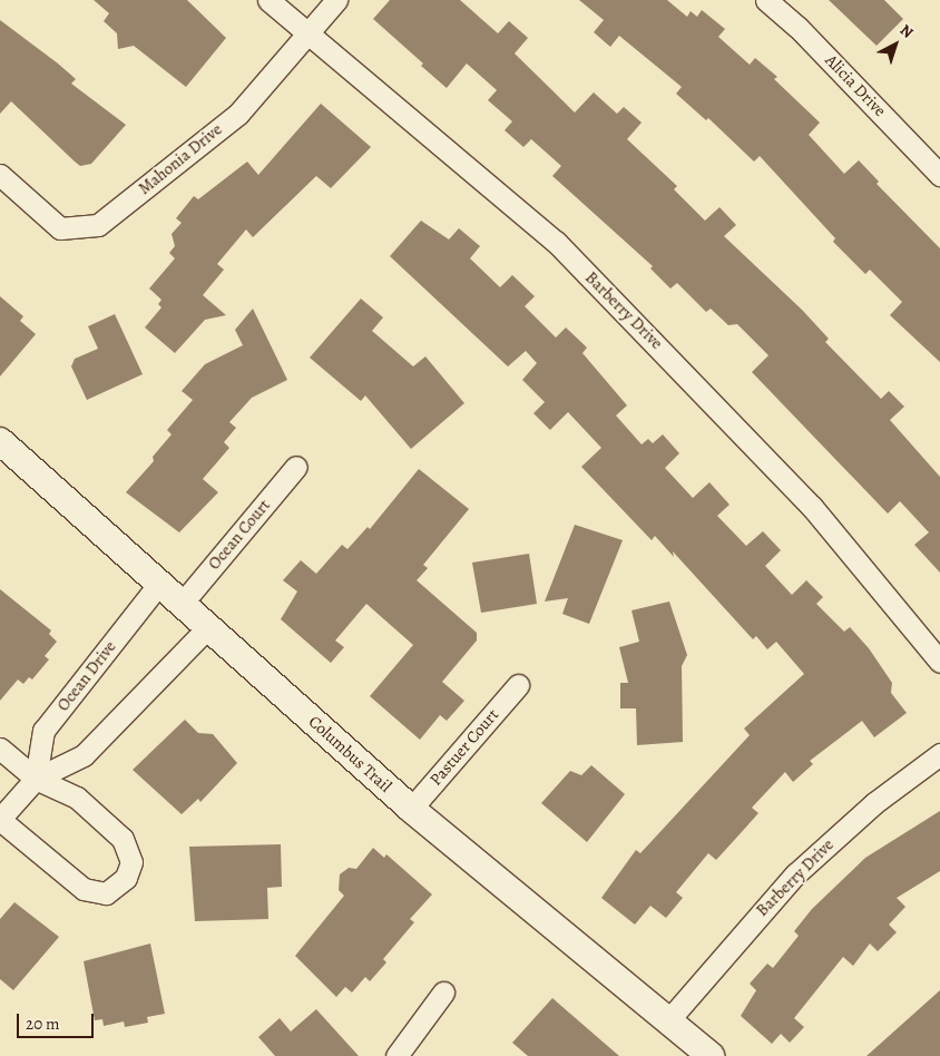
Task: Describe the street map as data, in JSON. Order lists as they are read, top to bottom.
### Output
{
  "streets": {
    "street": [
      "Alicia Drive",
      "Mahonia Drive",
      "Barberry Drive",
      "Ocean Court",
      "Ocean Drive",
      "Pastuer Court",
      "Columbus Trail"
    ]
  },
  "crossings": [
    ["Mahonia Drive", "Barberry Drive"],
    ["Barberry Drive", "Columbus Trail"],
    ["Ocean Court", "Columbus Trail"],
    ["Ocean Drive", "Columbus Trail"],
    ["Pastuer Court", "Columbus Trail"]
  ],
  "scale_bar": "20 m",
  "north": "top right"
}
